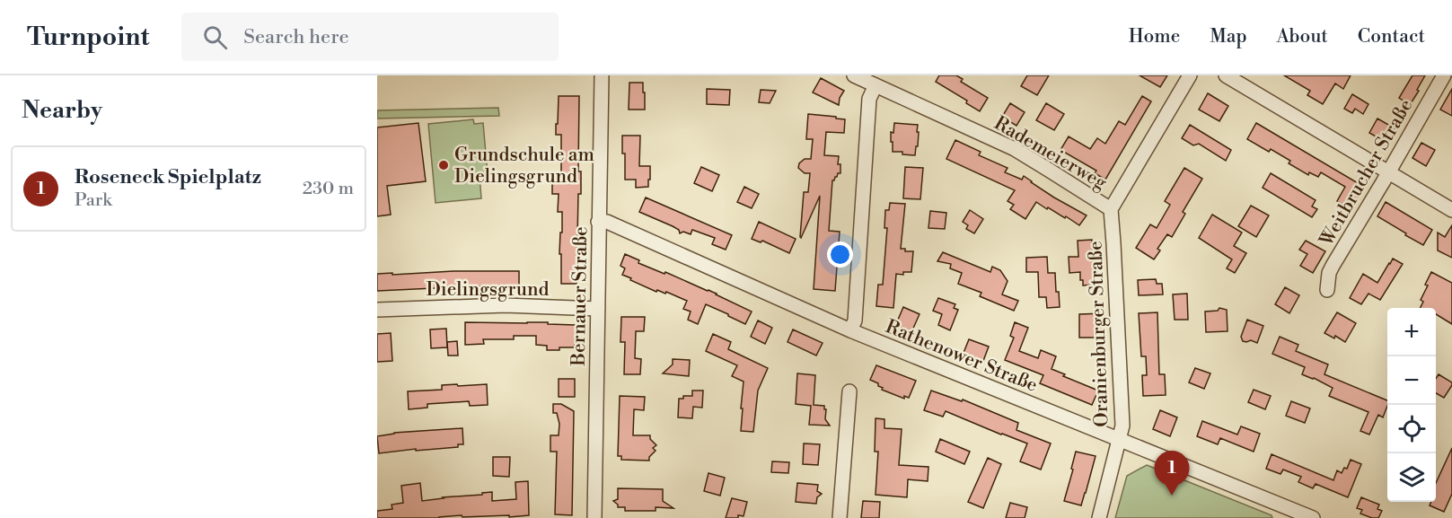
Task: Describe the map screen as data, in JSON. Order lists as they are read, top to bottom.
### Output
{
  "streets": {
    "street": [
      "Rademeierweg",
      "Weitbrucher Straße",
      "Dielingsgrund",
      "Bernauer Straße",
      "Oranienburger Straße",
      "Rathenower Straße"
    ]
  },
  "crossings": [
    ["Rademeierweg", "Oranienburger Straße"],
    ["Dielingsgrund", "Bernauer Straße"],
    ["Bernauer Straße", "Rathenower Straße"],
    ["Oranienburger Straße", "Rathenower Straße"]
  ],
  "places": ["Grundschule am Dielingsgrund"],
  "page": {
    "header": "Turnpoint",
    "search": "Search here",
    "nav": [
      "Home",
      "Map",
      "About",
      "Contact"
    ],
    "heading": "Nearby",
    "list": [
      {
        "mark": "1",
        "name": "Roseneck Spielplatz",
        "note": "Park",
        "value": "230 m"
      }
    ],
    "map_buttons": ["+", "−"],
    "pins": "1"
  }
}
